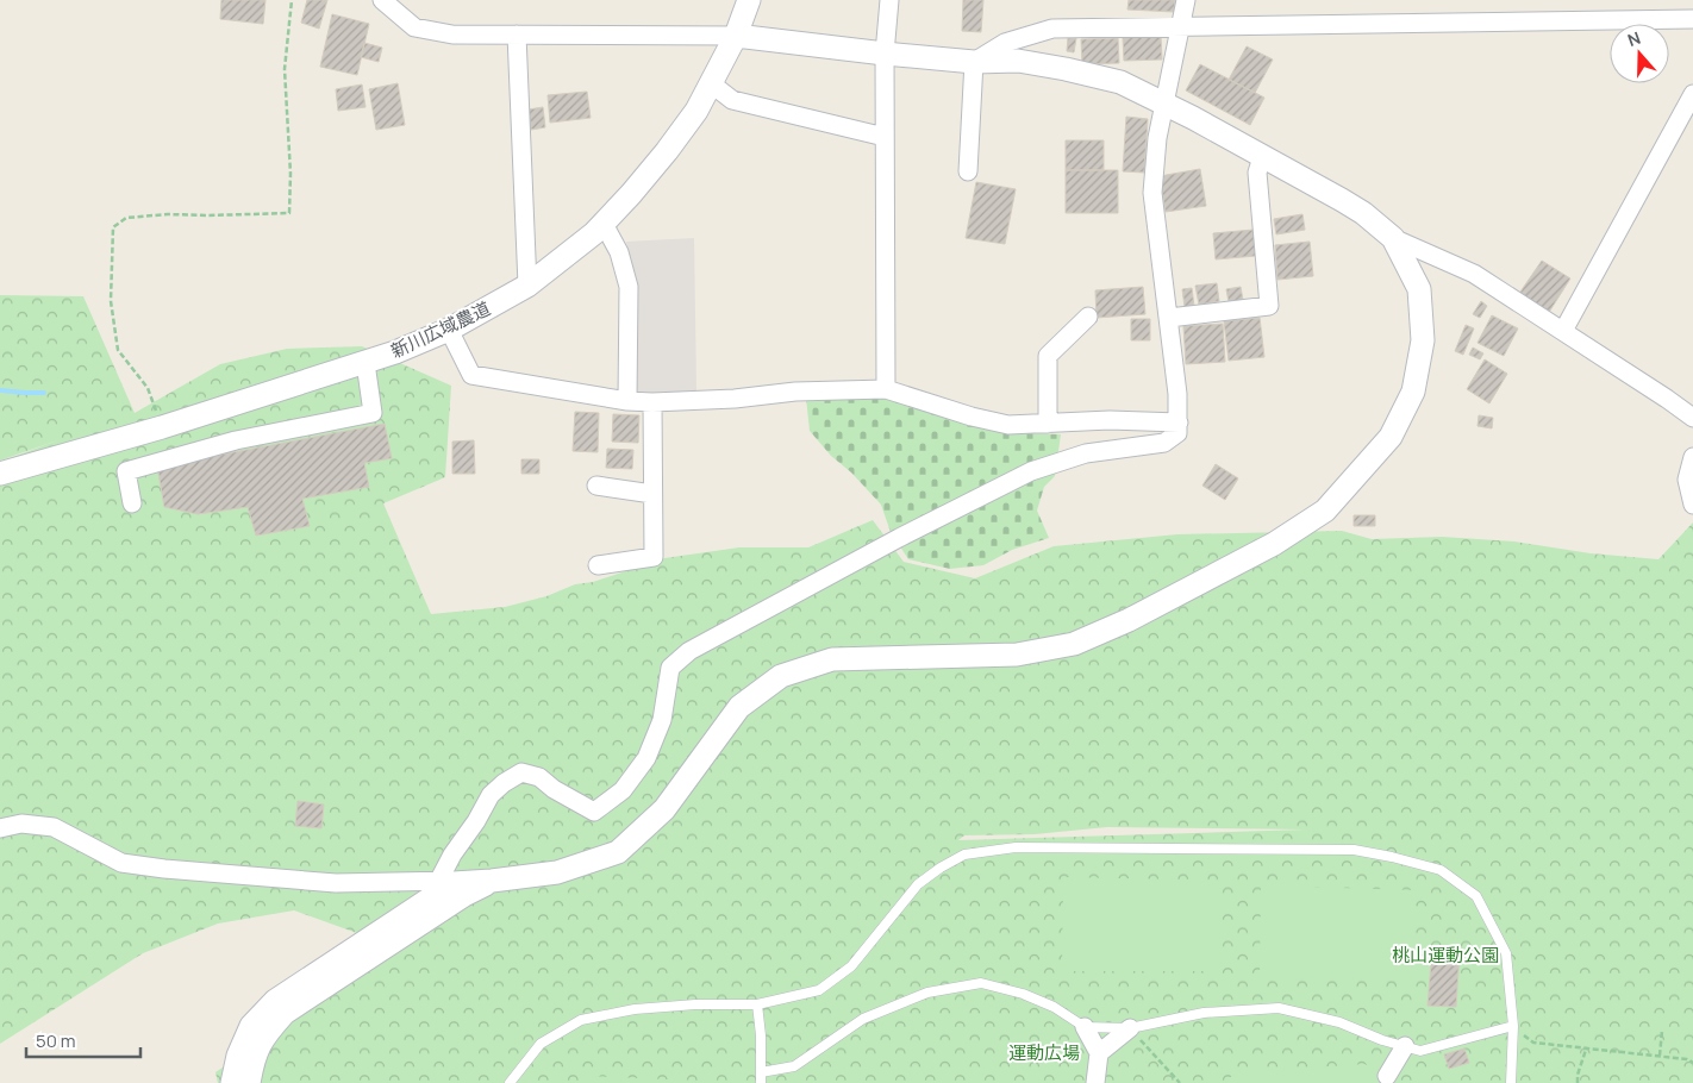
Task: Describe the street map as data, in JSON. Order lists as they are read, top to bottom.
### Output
{
  "streets": {
    "street": ["新川広域農道"]
  },
  "parks": ["桃山運動公園", "運動広場"],
  "scale_bar": "50 m",
  "north": "top"
}
